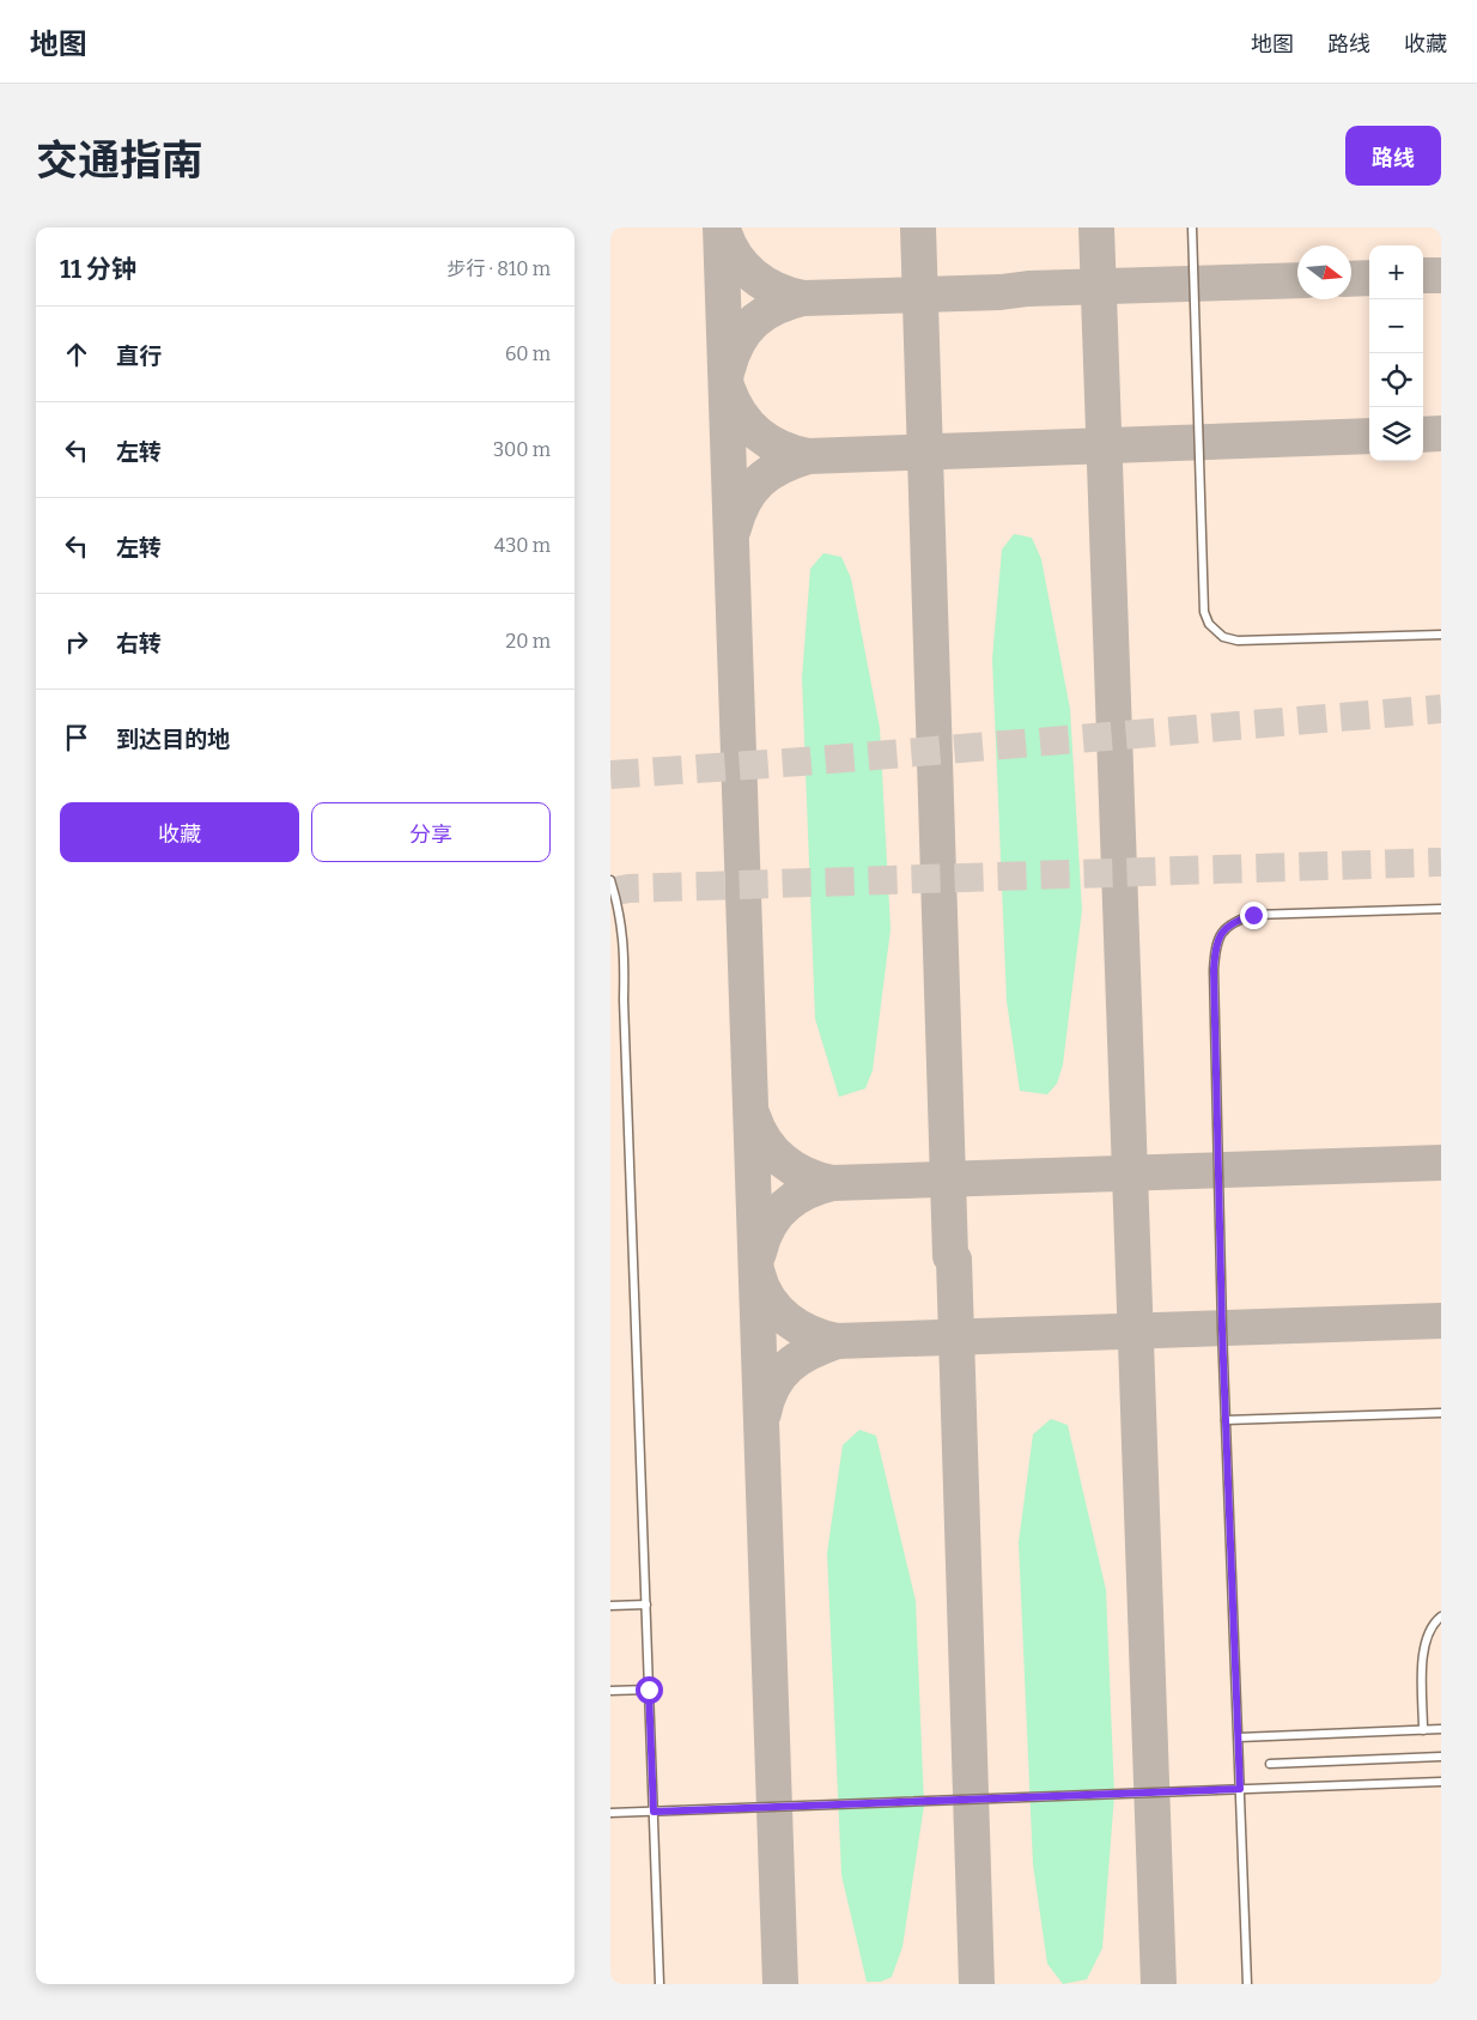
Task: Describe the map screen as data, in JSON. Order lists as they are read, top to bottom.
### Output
{
  "north": "right",
  "page": {
    "header": "地图",
    "nav": ["地图", "路线", "收藏"],
    "title": "交通指南",
    "buttons": [
      "路线",
      ["收藏", "分享"]
    ],
    "heading": ["11 分钟", "步行 · 810 m"],
    "map_buttons": ["+", "−"],
    "list": [
      ["直行", "60 m"],
      ["左转", "300 m"],
      ["左转", "430 m"],
      ["右转", "20 m"],
      "到达目的地"
    ]
  }
}
